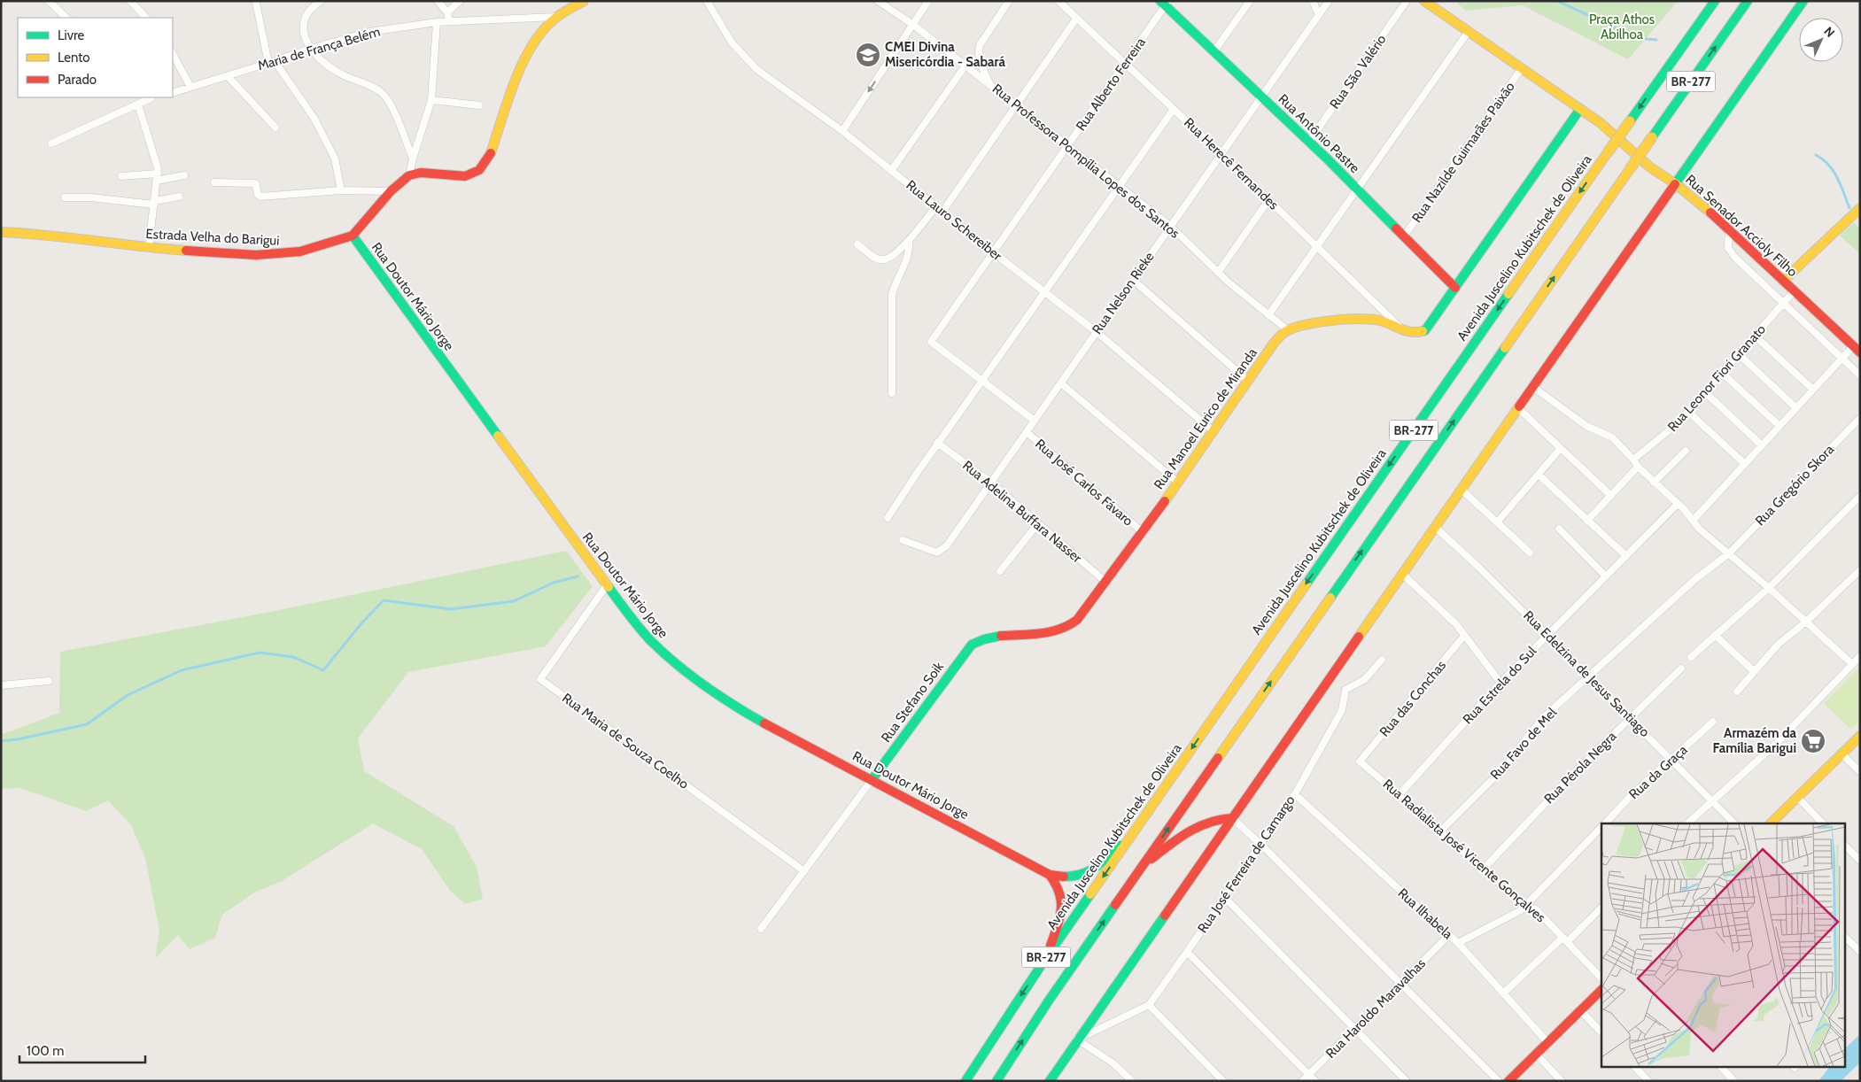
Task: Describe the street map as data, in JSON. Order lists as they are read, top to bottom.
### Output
{
  "streets": {
    "main road": [
      "BR-277",
      "Rua Antônio Pastre",
      "Rua Senador Accioly Filho",
      "Estrada Velha do Barigui",
      "Avenida Juscelino Kubitschek de Oliveira",
      "Rua Doutor Mário Jorge",
      "Rua Manoel Eurico de Miranda",
      "Rua Stefano Soik"
    ],
    "street": [
      "Maria de França Belém",
      "Rua São Valério",
      "Rua Alberto Ferreira",
      "Rua Nazilde Guimarães Paixão",
      "Rua Professora Pompília Lopes dos Santos",
      "Rua Herecê Fernandes",
      "Rua Lauro Schereiber",
      "Rua Nelson Rieke",
      "Rua Leonor Fiori Granato",
      "Rua José Carlos Fávaro",
      "Rua Gregório Skora",
      "Rua Adelina Buffara Nasser",
      "Rua Edelzina de Jesus Santiago",
      "Rua Estrela do Sul",
      "Rua das Conchas",
      "Rua Maria de Souza Coelho",
      "Rua Favo de Mel",
      "Rua Pérola Negra",
      "Rua da Graça",
      "Rua Radialista José Vicente Gonçalves",
      "Rua José Ferreira de Camargo",
      "Rua Ilhabela",
      "Rua Haroldo Maravalhas"
    ]
  },
  "crossings": [
    ["Rua São Valério", "Rua Antônio Pastre"],
    ["Rua Alberto Ferreira", "Rua Antônio Pastre"],
    ["Rua Alberto Ferreira", "Rua Professora Pompília Lopes dos Santos"],
    ["Rua Alberto Ferreira", "Rua Herecê Fernandes"],
    ["Rua Alberto Ferreira", "Rua Lauro Schereiber"],
    ["Rua Alberto Ferreira", "Rua José Carlos Fávaro"],
    ["Rua Antônio Pastre", "Rua Nazilde Guimarães Paixão"],
    ["Rua Antônio Pastre", "Rua Nelson Rieke"],
    ["Rua Antônio Pastre", "Rua Manoel Eurico de Miranda"],
    ["Rua Nazilde Guimarães Paixão", "Rua Senador Accioly Filho"],
    ["Rua Professora Pompília Lopes dos Santos", "Rua Nelson Rieke"],
    ["Rua Professora Pompília Lopes dos Santos", "Rua Manoel Eurico de Miranda"],
    ["Rua Herecê Fernandes", "Rua Nelson Rieke"],
    ["Rua Herecê Fernandes", "Rua Manoel Eurico de Miranda"],
    ["Rua Lauro Schereiber", "Rua Nelson Rieke"],
    ["Rua Lauro Schereiber", "Rua Manoel Eurico de Miranda"],
    ["Rua Senador Accioly Filho", "Rua Leonor Fiori Granato"],
    ["Estrada Velha do Barigui", "Rua Doutor Mário Jorge"],
    ["Avenida Juscelino Kubitschek de Oliveira", "Rua Doutor Mário Jorge"],
    ["Rua Nelson Rieke", "Rua José Carlos Fávaro"],
    ["Rua Nelson Rieke", "Rua Adelina Buffara Nasser"],
    ["Rua Doutor Mário Jorge", "Rua Stefano Soik"],
    ["Rua Doutor Mário Jorge", "Rua Maria de Souza Coelho"],
    ["Rua Manoel Eurico de Miranda", "Rua José Carlos Fávaro"],
    ["Rua Manoel Eurico de Miranda", "Rua Adelina Buffara Nasser"],
    ["Rua Manoel Eurico de Miranda", "Rua Stefano Soik"],
    ["Rua Gregório Skora", "Rua Favo de Mel"],
    ["Rua Edelzina de Jesus Santiago", "Rua Estrela do Sul"],
    ["Rua Edelzina de Jesus Santiago", "Rua Favo de Mel"],
    ["Rua Edelzina de Jesus Santiago", "Rua Pérola Negra"],
    ["Rua Edelzina de Jesus Santiago", "Rua da Graça"],
    ["Rua Estrela do Sul", "Rua Radialista José Vicente Gonçalves"],
    ["Rua das Conchas", "Rua Radialista José Vicente Gonçalves"],
    ["Rua Stefano Soik", "Rua Maria de Souza Coelho"],
    ["Rua Favo de Mel", "Rua Radialista José Vicente Gonçalves"],
    ["Rua Pérola Negra", "Rua Radialista José Vicente Gonçalves"],
    ["Rua da Graça", "Rua Radialista José Vicente Gonçalves"],
    ["Rua da Graça", "Rua Ilhabela"],
    ["Rua José Ferreira de Camargo", "Rua Ilhabela"],
    ["Rua Ilhabela", "Rua Haroldo Maravalhas"]
  ],
  "parks": ["Praça Athos Abilhoa"],
  "places": {
    "school or university": ["CMEI Divina Misericórdia - Sabará"],
    "supermarket": ["Armazém da Família Barigui"]
  },
  "legend": ["Livre", "Lento", "Parado"],
  "scale_bar": "100 m",
  "north": "top right"
}
